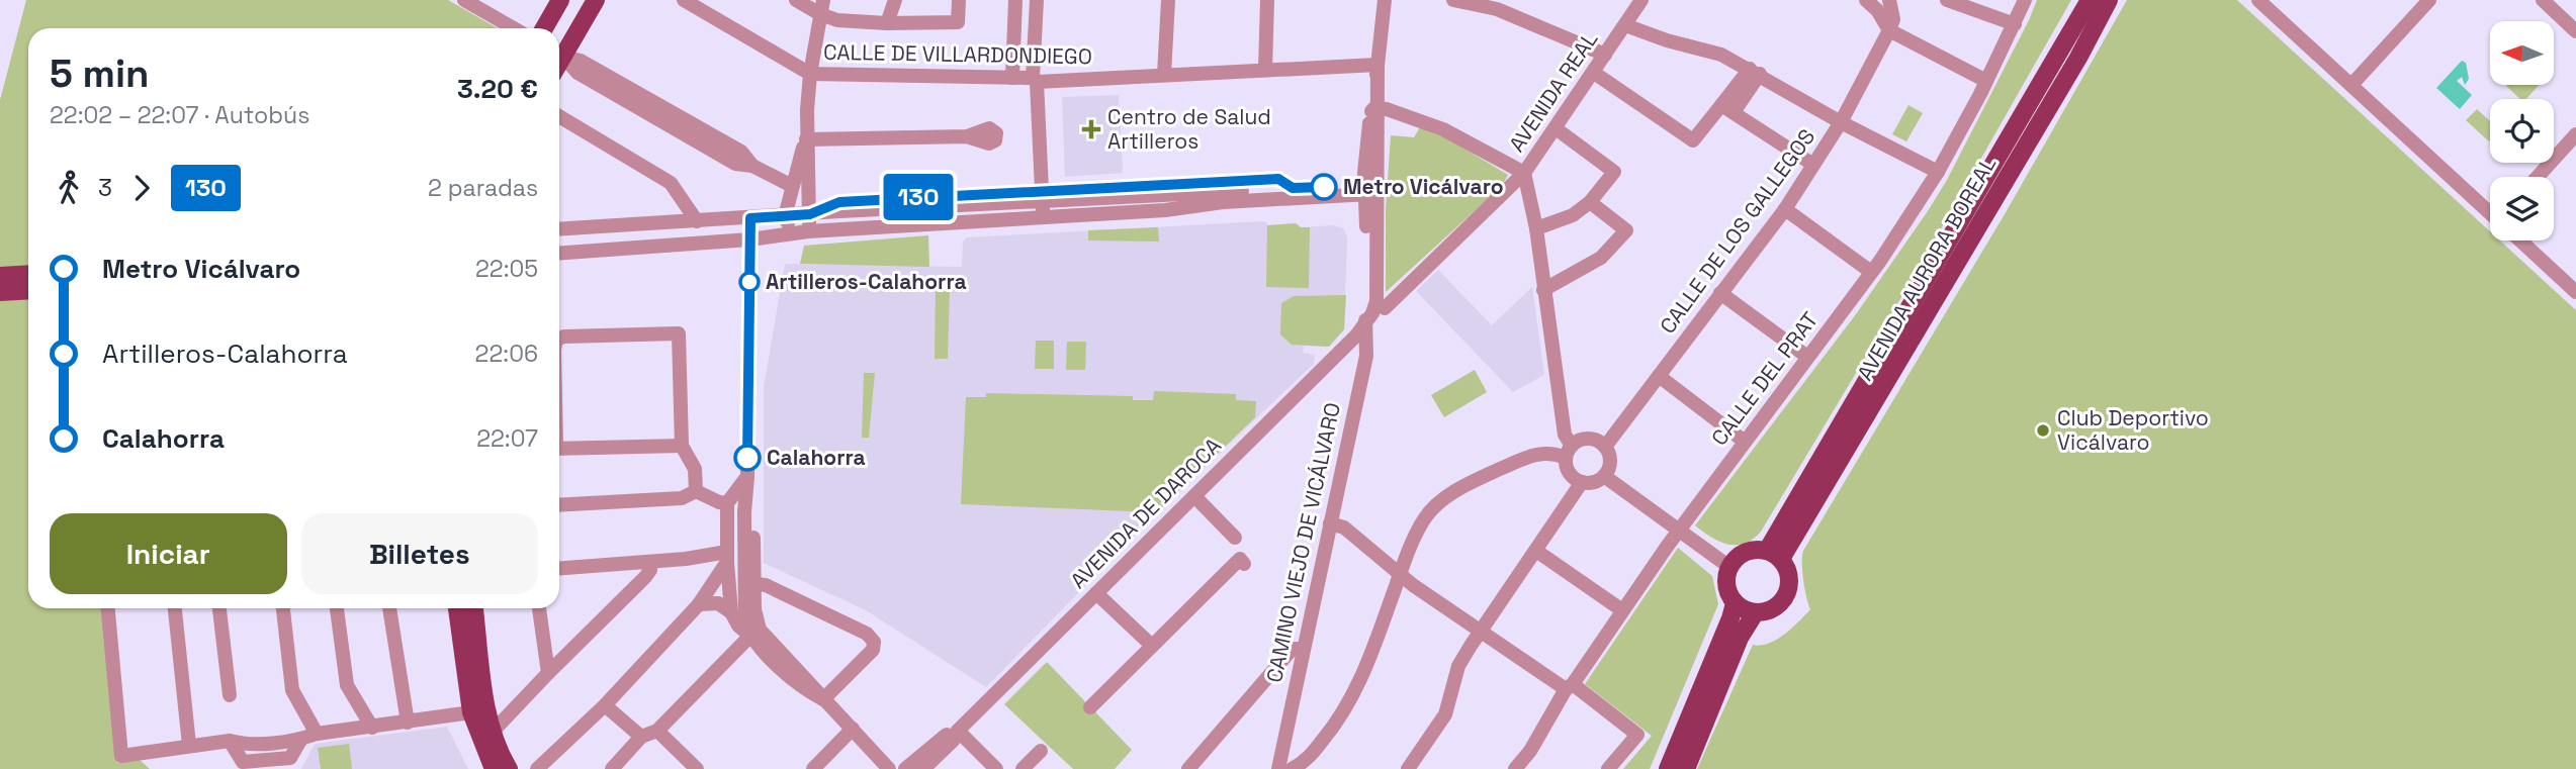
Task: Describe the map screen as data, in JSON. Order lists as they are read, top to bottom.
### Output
{
  "streets": {
    "main road": ["AVENIDA AURORA BOREAL"],
    "street": [
      "CALLE DE VILLARDONDIEGO",
      "AVENIDA REAL",
      "CALLE DE LOS GALLEGOS",
      "CALLE DEL PRAT",
      "AVENIDA DE DAROCA",
      "CAMINO VIEJO DE VICÁLVARO"
    ]
  },
  "crossings": [
    ["AVENIDA DE DAROCA", "CAMINO VIEJO DE VICÁLVARO"]
  ],
  "places": {
    "health": ["Centro de Salud Artilleros"],
    "other": [
      "Metro Vicálvaro",
      "Artilleros-Calahorra",
      "Club Deportivo Vicálvaro",
      "Calahorra"
    ]
  },
  "lines": ["bus line 130"],
  "north": "left",
  "page": {
    "on_map": "130",
    "heading": ["5 min", "22:02 – 22:07 · Autobús", "3.20 €"],
    "legs": ["3", "130", "2 paradas"],
    "list": [
      {
        "name": "Metro Vicálvaro",
        "value": "22:05"
      },
      {
        "name": "Artilleros-Calahorra",
        "value": "22:06"
      },
      {
        "name": "Calahorra",
        "value": "22:07"
      }
    ],
    "buttons": ["Iniciar", "Billetes"]
  }
}
